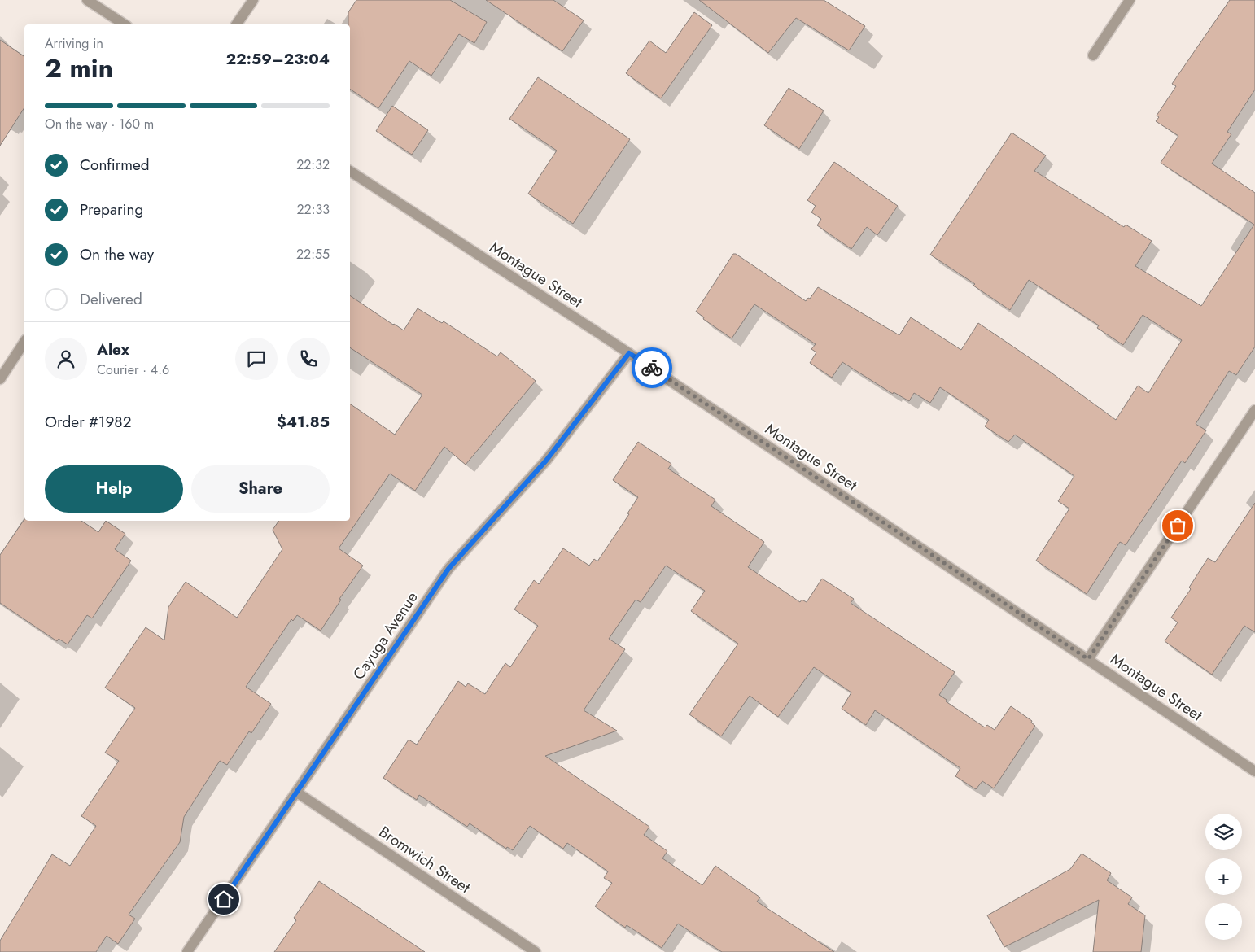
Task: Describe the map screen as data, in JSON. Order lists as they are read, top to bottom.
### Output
{
  "streets": {
    "street": ["Montague Street", "Cayuga Avenue", "Bromwich Street"]
  },
  "crossings": [
    ["Montague Street", "Cayuga Avenue"],
    ["Cayuga Avenue", "Bromwich Street"]
  ],
  "page": {
    "heading": ["2 min", "Arriving in", "22:59–23:04"],
    "panel": [
      "Alex",
      "Courier · 4.6",
      "Order #1982",
      "$41.85"
    ],
    "bar": "On the way · 160 m",
    "list": [
      ["Confirmed", "22:32"],
      ["Preparing", "22:33"],
      ["On the way", "22:55"],
      "Delivered"
    ],
    "buttons": ["Help", "Share"],
    "map_buttons": ["+", "−"]
  }
}
